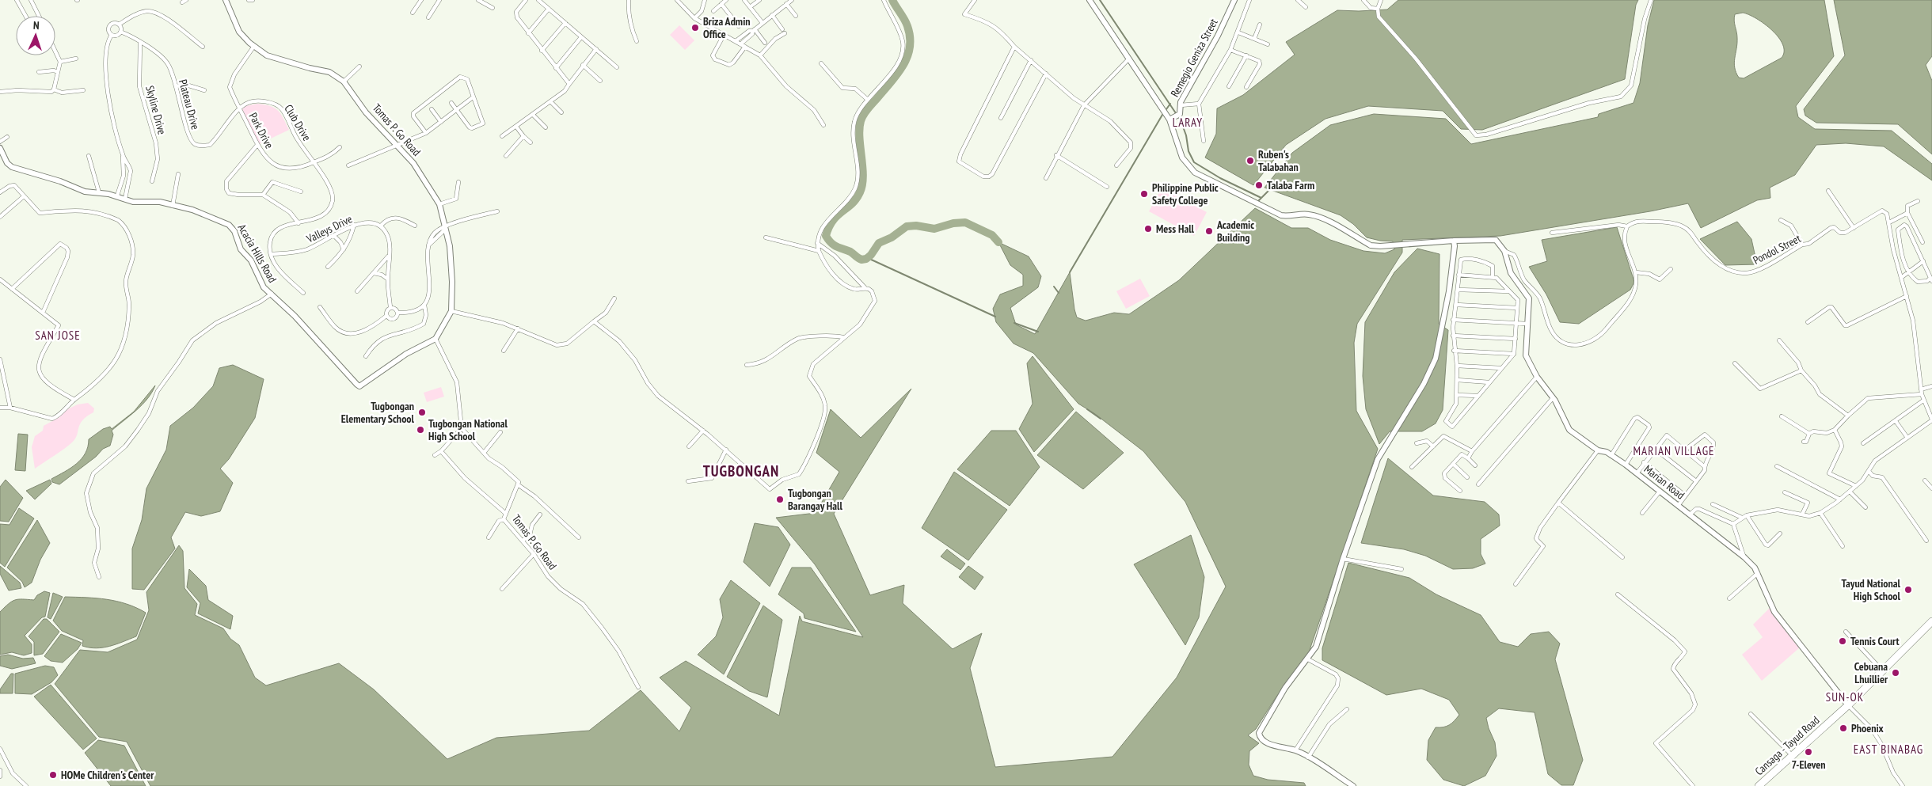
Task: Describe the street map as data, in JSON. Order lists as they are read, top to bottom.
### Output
{
  "streets": {
    "highway": ["Cansaga - Tayud Road"],
    "street": [
      "Remegio Geniza Street",
      "Plateau Drive",
      "Skyline Drive",
      "Club Drive",
      "Tomas P. Go Road",
      "Park Drive",
      "Valleys Drive",
      "Pondol Street",
      "Acacia Hills Road",
      "Marian Road"
    ]
  },
  "crossings": [
    ["Plateau Drive", "Skyline Drive"],
    ["Plateau Drive", "Club Drive"],
    ["Plateau Drive", "Park Drive"],
    ["Club Drive", "Park Drive"],
    ["Tomas P. Go Road", "Park Drive"],
    ["Tomas P. Go Road", "Acacia Hills Road"],
    ["Marian Road", "Cansaga - Tayud Road"]
  ],
  "districts": [
    "LARAY",
    "SAN JOSE",
    "MARIAN VILLAGE",
    "TUGBONGAN",
    "SUN-OK",
    "EAST BINABAG"
  ],
  "places": [
    "Briza Admin Office",
    "Ruben's Talabahan",
    "Talaba Farm",
    "Philippine Public Safety College",
    "Mess Hall",
    "Academic Building",
    "Tugbongan Elementary School",
    "Tugbongan National High School",
    "Tugbongan Barangay Hall",
    "Tayud National High School",
    "Tennis Court",
    "Cebuana Lhuillier",
    "Phoenix",
    "7-Eleven",
    "HOMe Children's Center"
  ],
  "north": "top"
}
